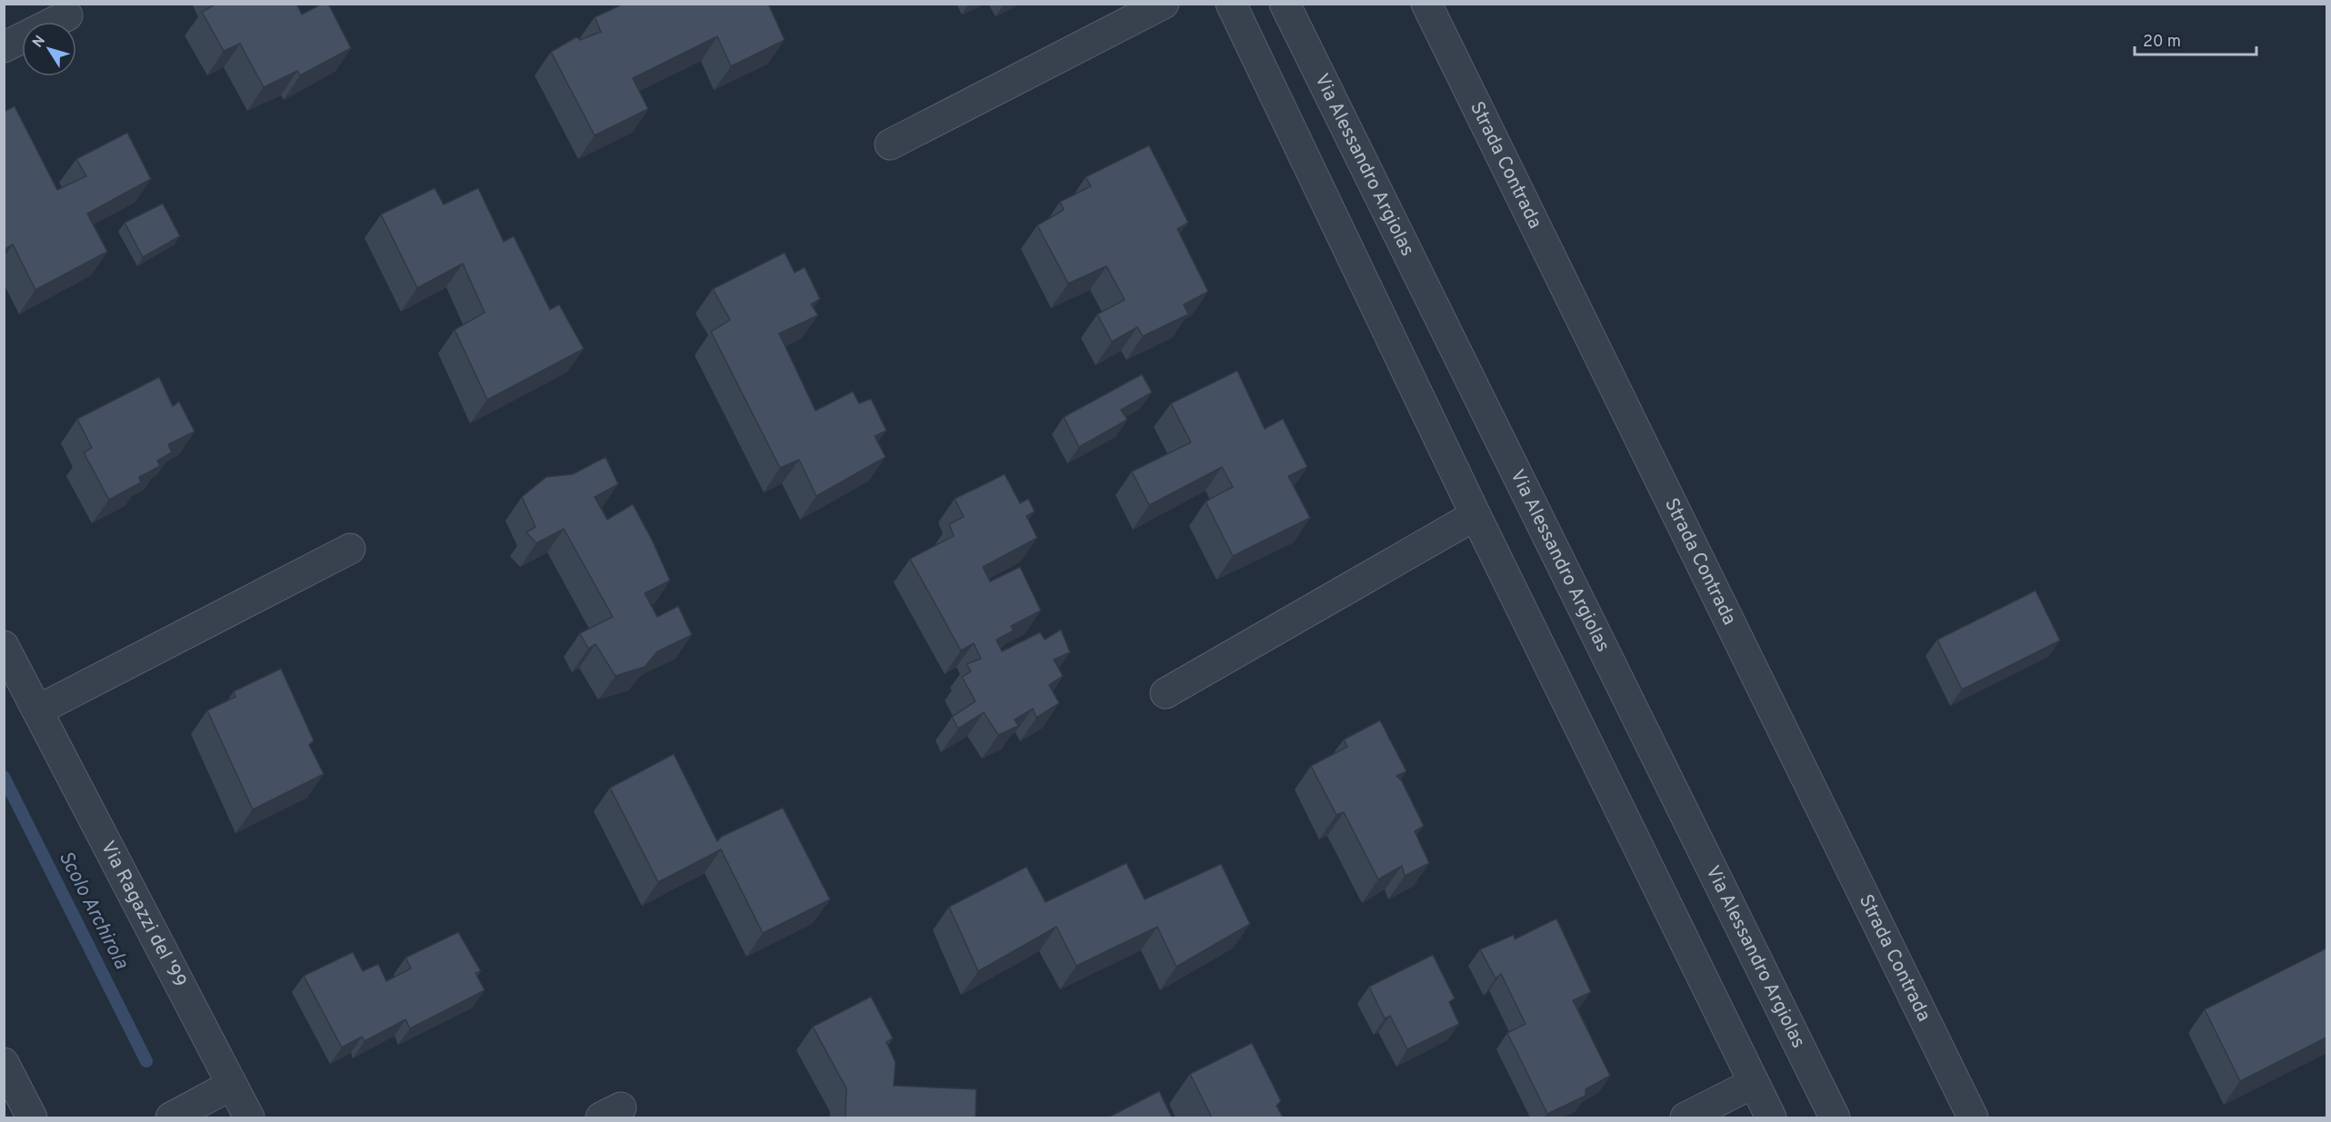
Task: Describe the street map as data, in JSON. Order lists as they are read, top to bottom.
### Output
{
  "streets": {
    "street": ["Strada Contrada", "Via Alessandro Argiolas", "Via Ragazzi del '99"]
  },
  "water": ["Scolo Archirola"],
  "scale_bar": "20 m",
  "north": "top left"
}
